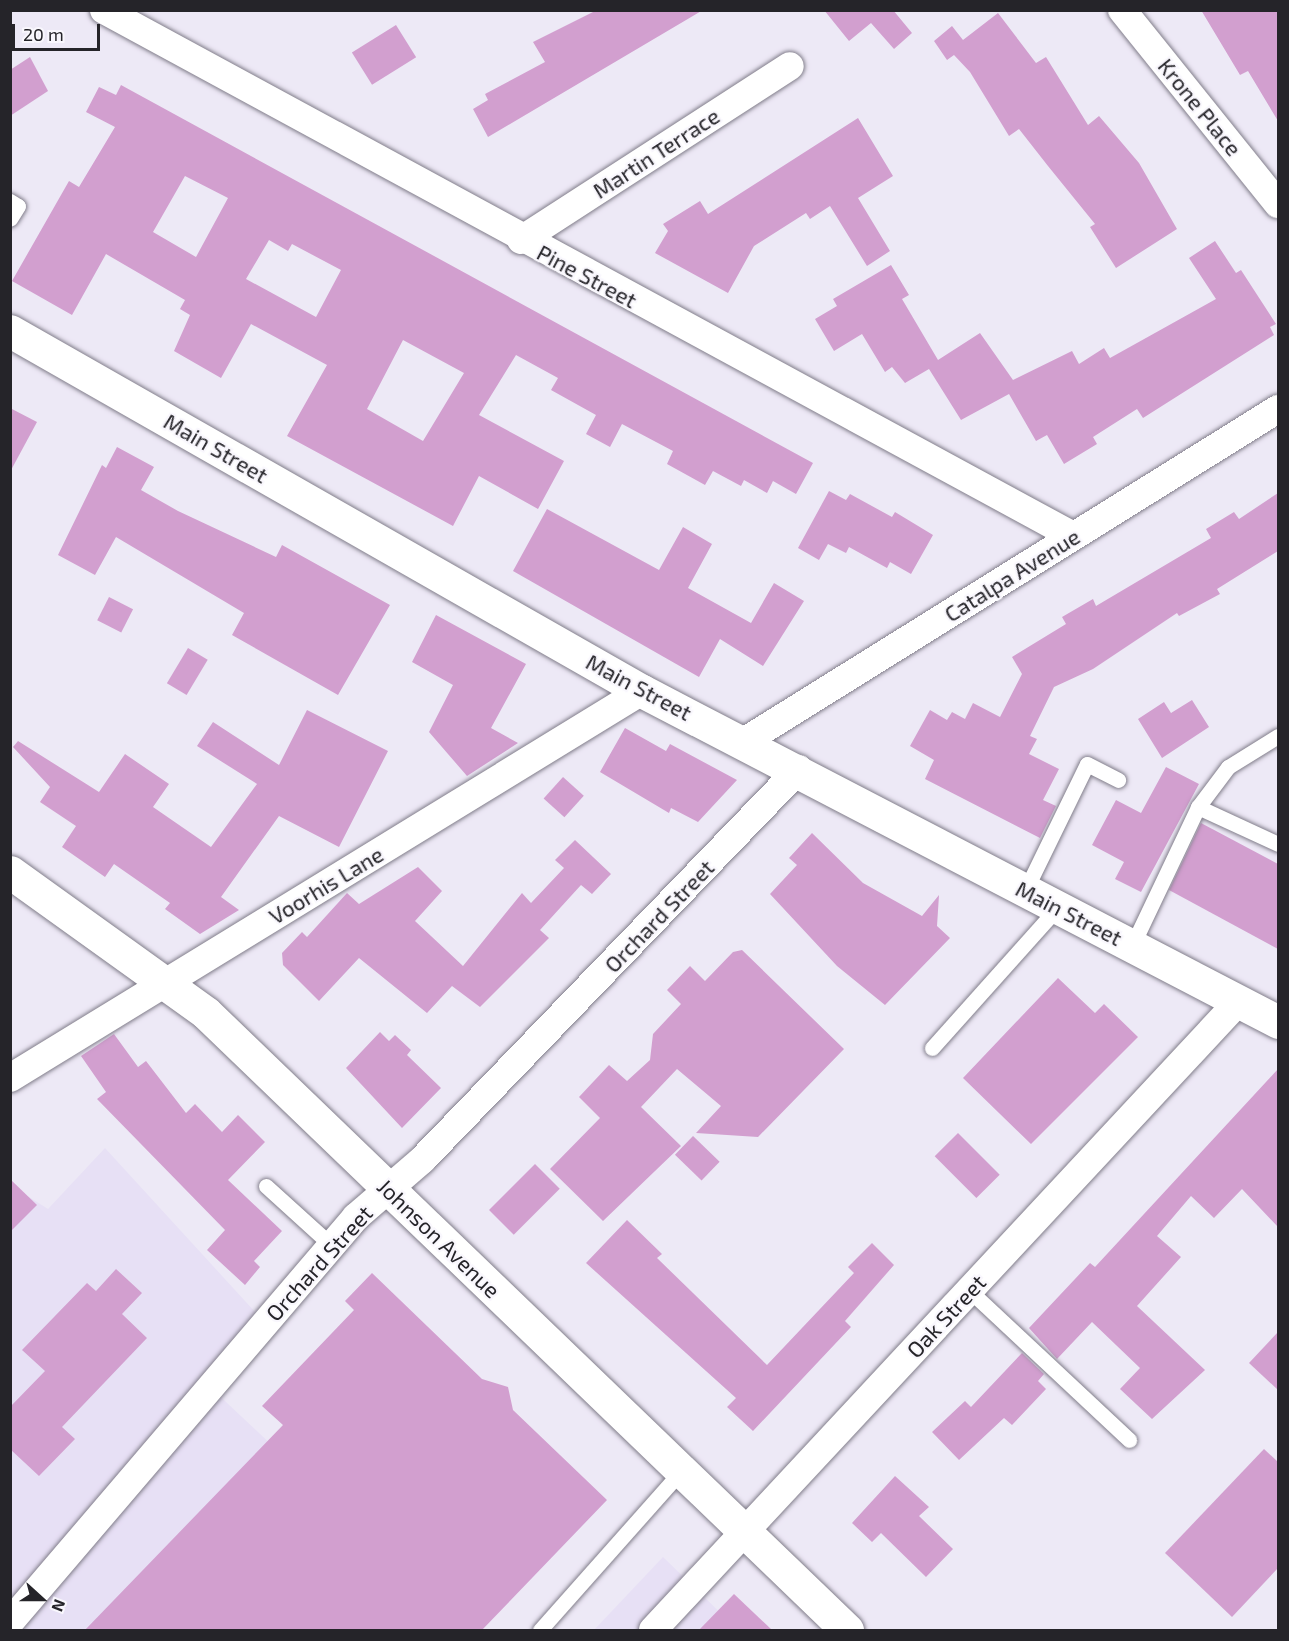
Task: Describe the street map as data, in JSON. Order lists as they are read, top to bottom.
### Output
{
  "streets": {
    "street": [
      "Krone Place",
      "Martin Terrace",
      "Pine Street",
      "Main Street",
      "Catalpa Avenue",
      "Voorhis Lane",
      "Orchard Street",
      "Johnson Avenue",
      "Oak Street"
    ]
  },
  "crossings": [
    ["Martin Terrace", "Pine Street"],
    ["Pine Street", "Catalpa Avenue"],
    ["Main Street", "Catalpa Avenue"],
    ["Main Street", "Voorhis Lane"],
    ["Main Street", "Orchard Street"],
    ["Main Street", "Oak Street"],
    ["Voorhis Lane", "Johnson Avenue"],
    ["Orchard Street", "Johnson Avenue"],
    ["Johnson Avenue", "Oak Street"]
  ],
  "scale_bar": "20 m",
  "north": "right"
}
